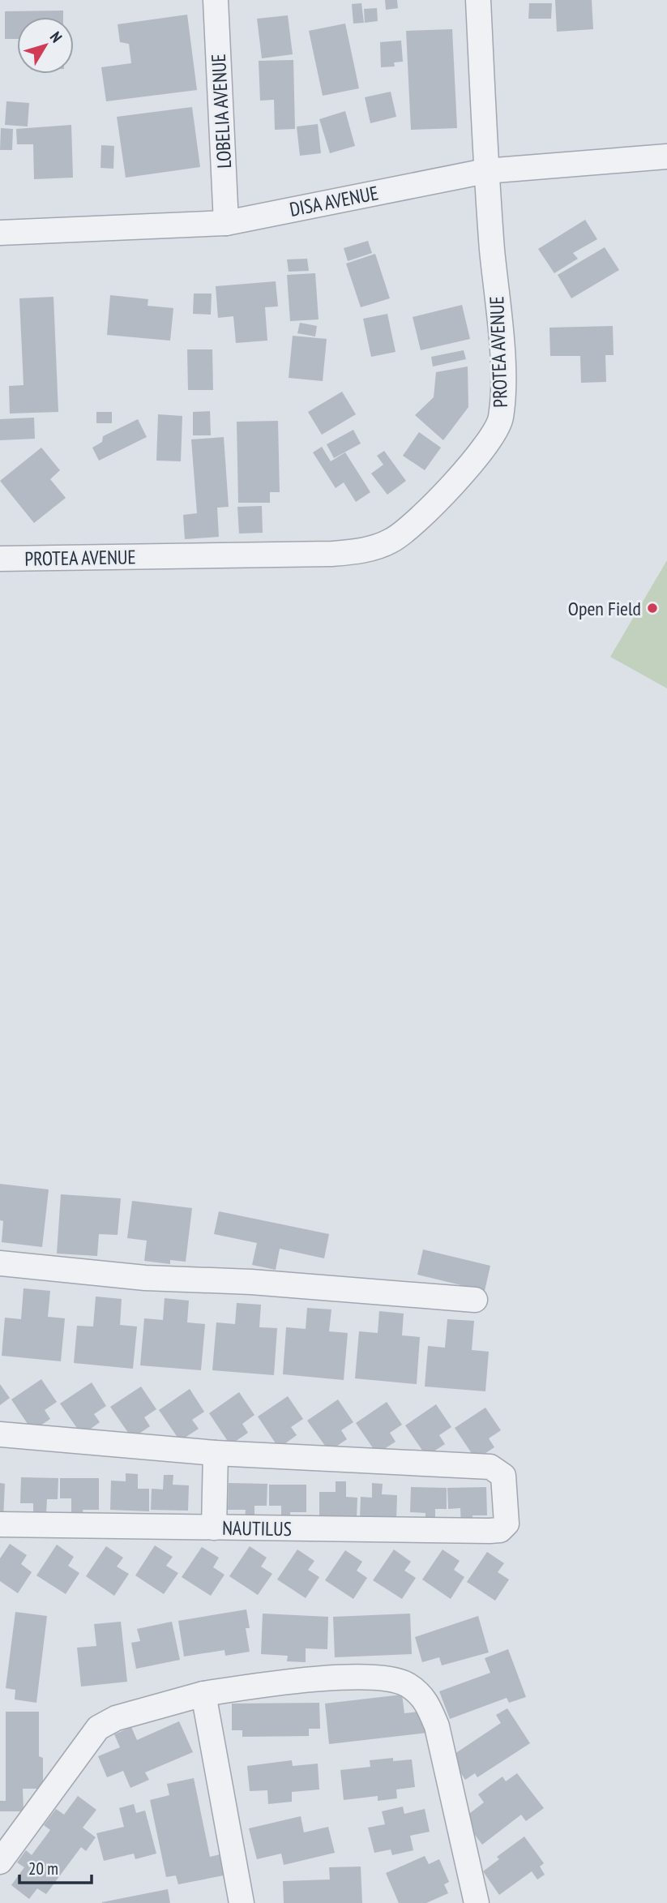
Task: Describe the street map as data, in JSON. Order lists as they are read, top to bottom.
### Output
{
  "streets": {
    "street": [
      "LOBELIA AVENUE",
      "DISA AVENUE",
      "PROTEA AVENUE",
      "NAUTILUS"
    ]
  },
  "crossings": [
    ["LOBELIA AVENUE", "DISA AVENUE"],
    ["DISA AVENUE", "PROTEA AVENUE"]
  ],
  "places": ["Open Field"],
  "scale_bar": "20 m",
  "north": "top right"
}
